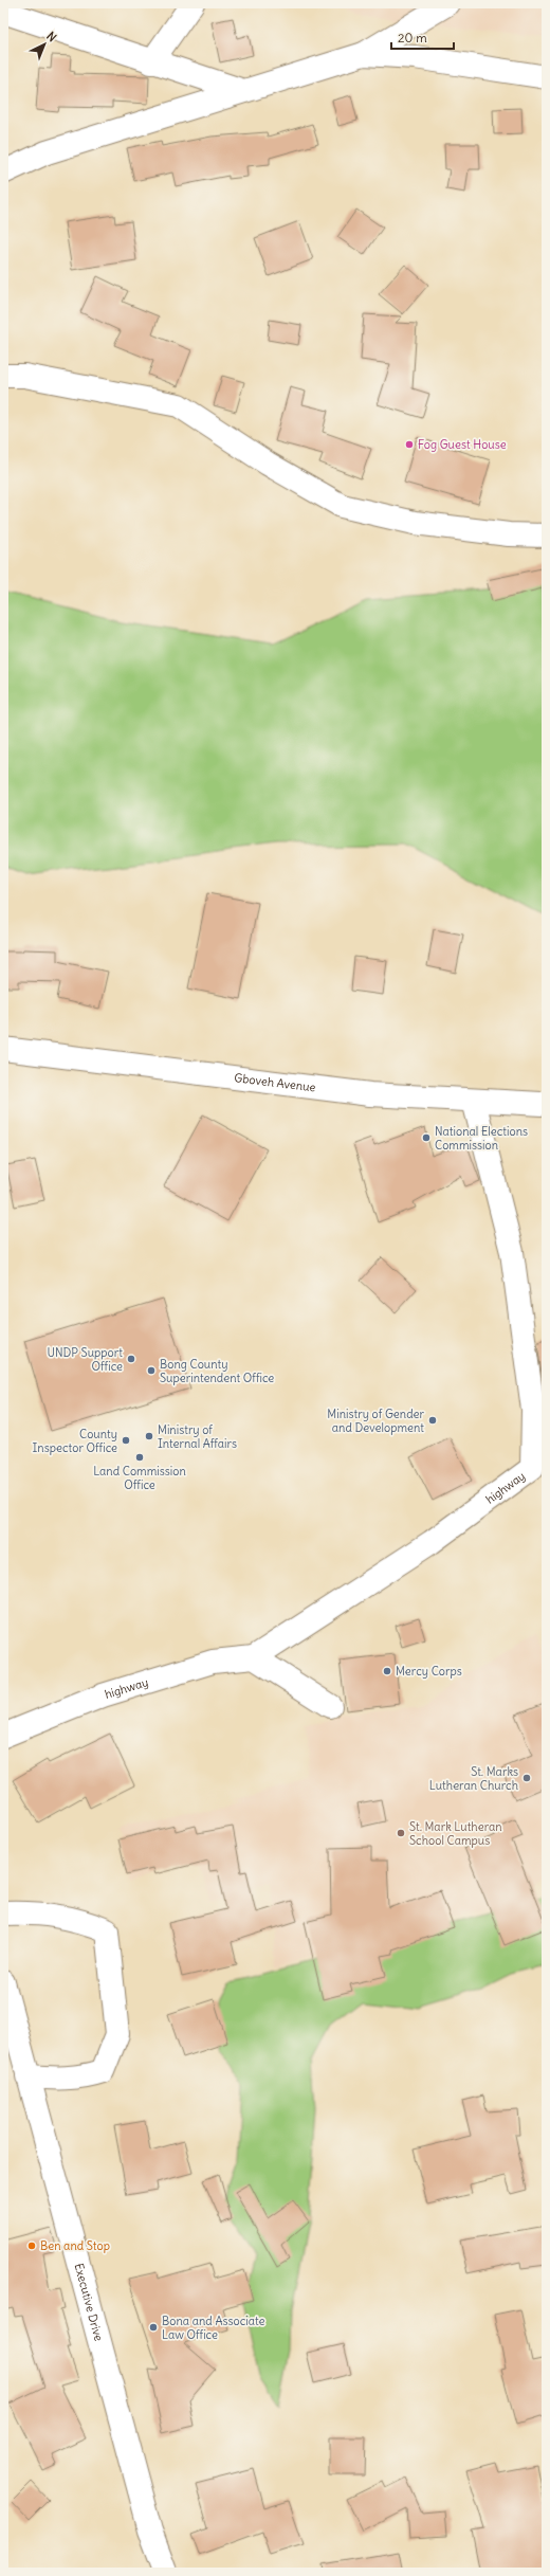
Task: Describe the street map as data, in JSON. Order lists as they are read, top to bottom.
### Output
{
  "streets": {
    "street": ["Gboveh Avenue", "highway", "Executive Drive"]
  },
  "crossings": [
    ["Gboveh Avenue", "highway"]
  ],
  "places": [
    "Fog Guest House",
    "National Elections Commission",
    "UNDP Support Office",
    "Bong County Superintendent Office",
    "Ministry of Gender and Development",
    "Ministry of Internal Affairs",
    "County Inspector Office",
    "Land Commission Office",
    "Mercy Corps",
    "St. Marks Lutheran Church",
    "St. Mark Lutheran School Campus",
    "Ben and Stop",
    "Bona and Associate Law Office"
  ],
  "scale_bar": "20 m",
  "north": "top right"
}
